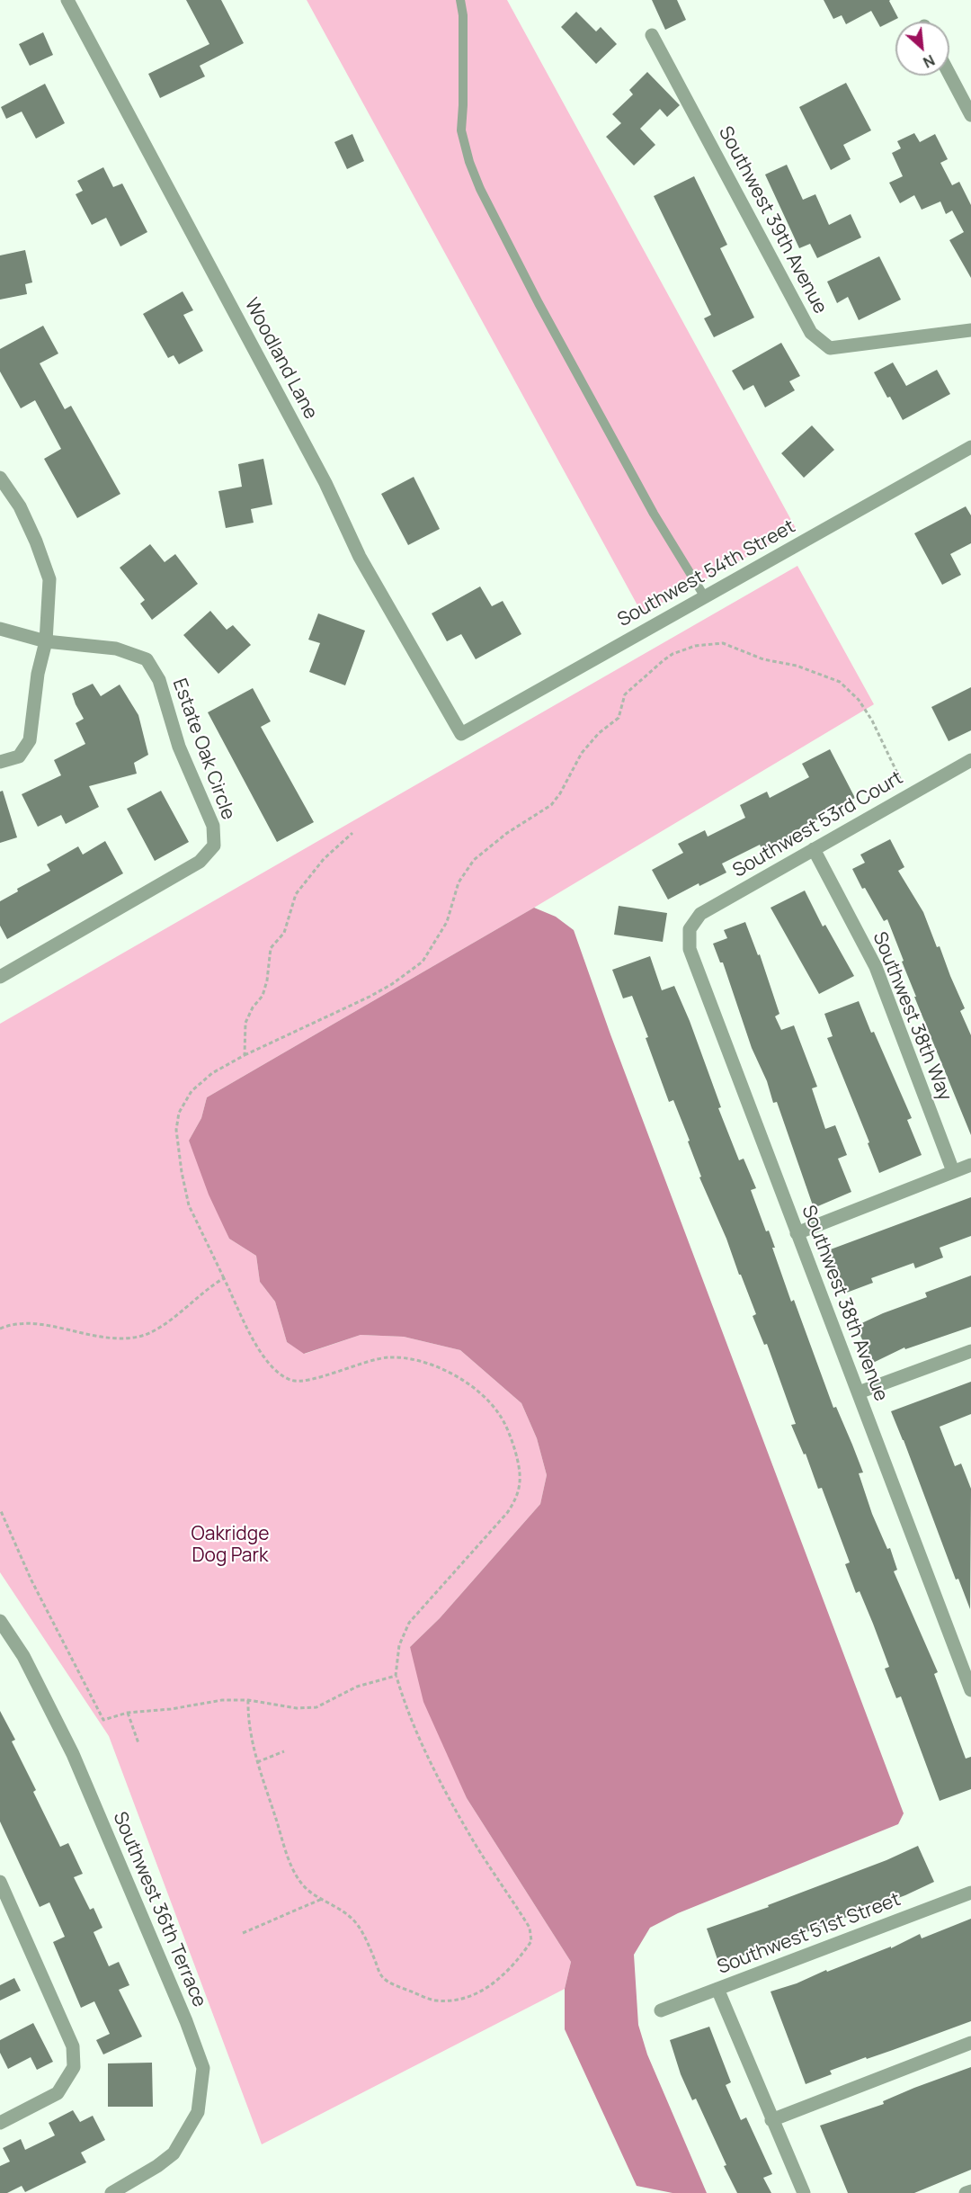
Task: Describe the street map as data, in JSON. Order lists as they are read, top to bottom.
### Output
{
  "streets": {
    "street": [
      "Southwest 39th Avenue",
      "Woodland Lane",
      "Southwest 54th Street",
      "Estate Oak Circle",
      "Southwest 53rd Court",
      "Southwest 38th Way",
      "Southwest 38th Avenue",
      "Southwest 36th Terrace",
      "Southwest 51st Street"
    ]
  },
  "crossings": [
    ["Woodland Lane", "Southwest 54th Street"],
    ["Southwest 53rd Court", "Southwest 38th Way"],
    ["Southwest 53rd Court", "Southwest 38th Avenue"]
  ],
  "parks": ["Oakridge Dog Park"],
  "north": "bottom right"
}
